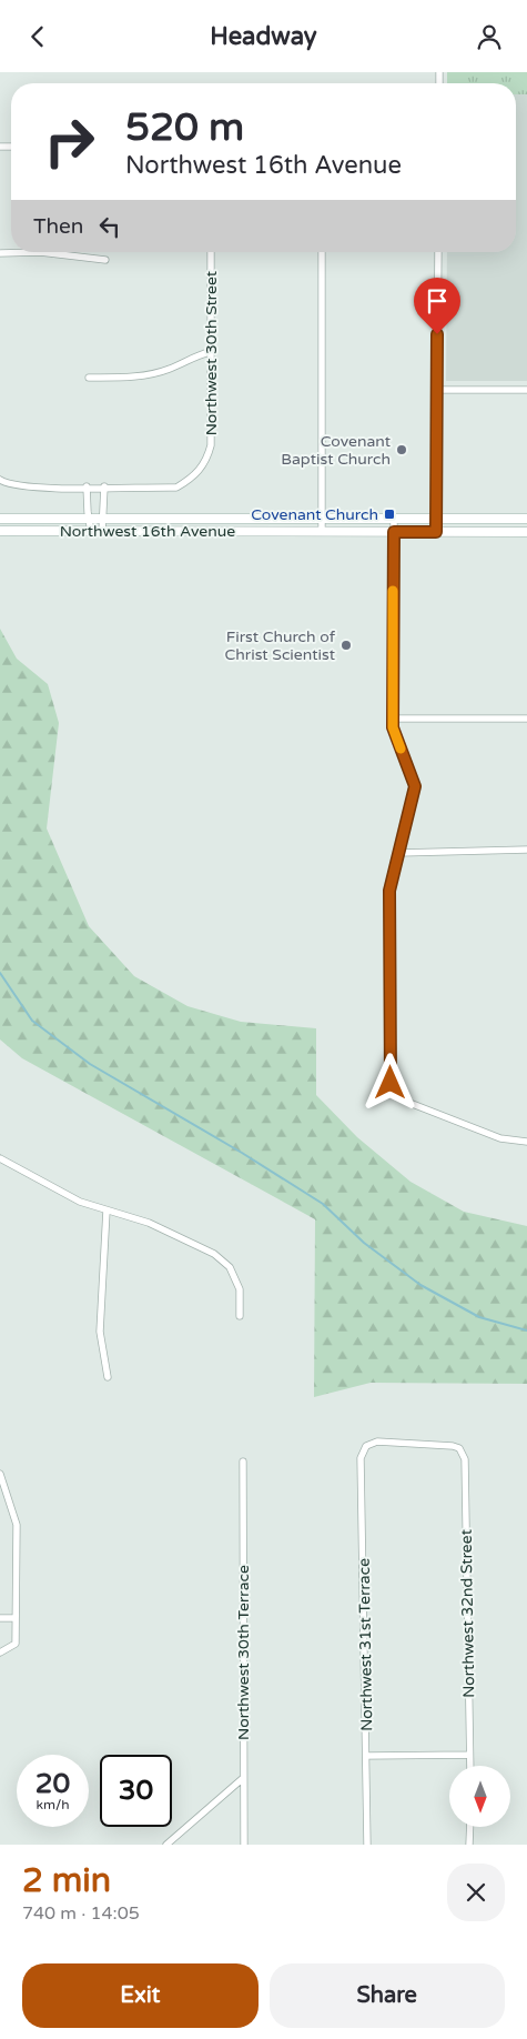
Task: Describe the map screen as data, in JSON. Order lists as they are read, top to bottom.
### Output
{
  "streets": {
    "main road": ["Northwest 16th Avenue"],
    "street": [
      "Northwest 30th Street",
      "Northwest 32nd Street",
      "Northwest 31st Terrace",
      "Northwest 30th Terrace"
    ]
  },
  "crossings": [
    ["Northwest 32nd Street", "Northwest 31st Terrace"]
  ],
  "places": {
    "other": ["Covenant Baptist Church", "First Church of Christ Scientist"],
    "transit": ["Covenant Church"]
  },
  "north": "bottom",
  "page": {
    "header": "Headway",
    "turn": ["520 m", "Northwest 16th Avenue"],
    "then": "Then",
    "speed": "20 km/h",
    "limit": "30",
    "heading": ["2 min", "740 m · 14:05"],
    "buttons": ["Exit", "Share"]
  }
}
